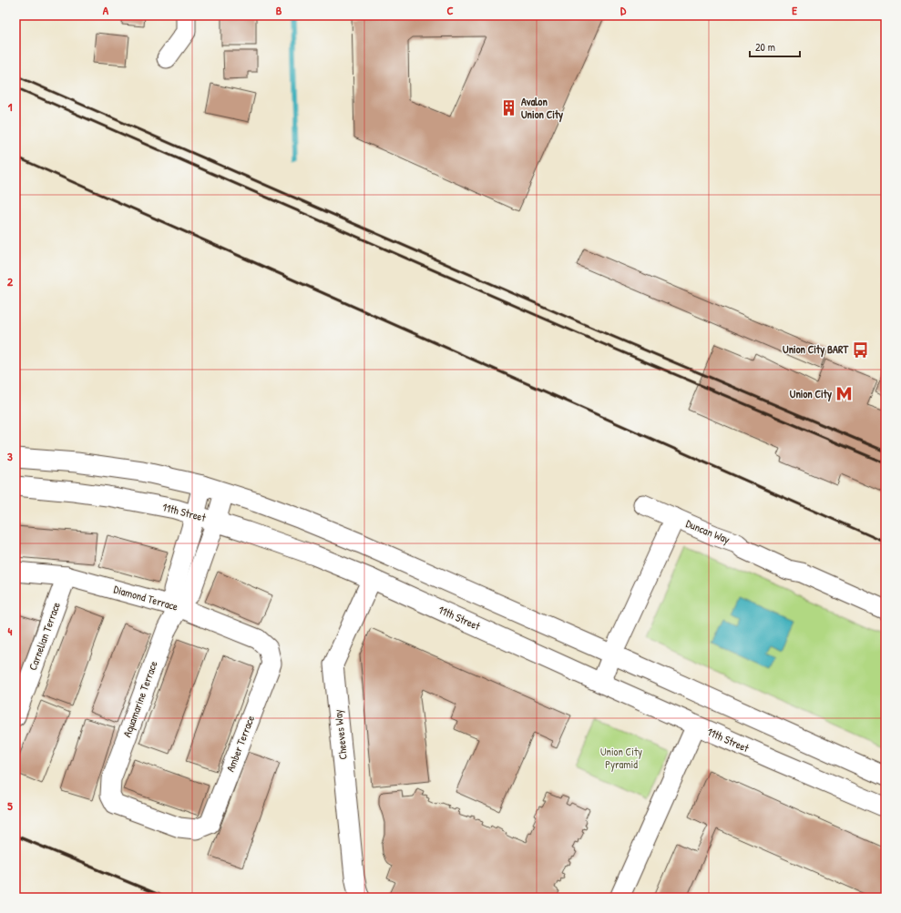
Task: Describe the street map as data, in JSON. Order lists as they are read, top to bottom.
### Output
{
  "streets": {
    "street": [
      "11th Street",
      "Duncan Way",
      "Diamond Terrace",
      "Carnelian Terrace",
      "Aquamarine Terrace",
      "Cheeves Way",
      "Amber Terrace"
    ]
  },
  "crossings": [
    ["11th Street", "Duncan Way"],
    ["11th Street", "Aquamarine Terrace"],
    ["11th Street", "Cheeves Way"],
    ["Diamond Terrace", "Carnelian Terrace"],
    ["Diamond Terrace", "Aquamarine Terrace"],
    ["Diamond Terrace", "Amber Terrace"],
    ["Aquamarine Terrace", "Amber Terrace"]
  ],
  "parks": ["Union City Pyramid"],
  "places": {
    "building": ["Avalon Union City"],
    "bus stop": ["Union City BART"],
    "metro station": ["Union City"]
  },
  "scale_bar": "20 m",
  "grid": {
    "columns": [
      "A",
      "B",
      "C",
      "D",
      "E"
    ],
    "rows": [
      "1",
      "2",
      "3",
      "4",
      "5"
    ]
  }
}
